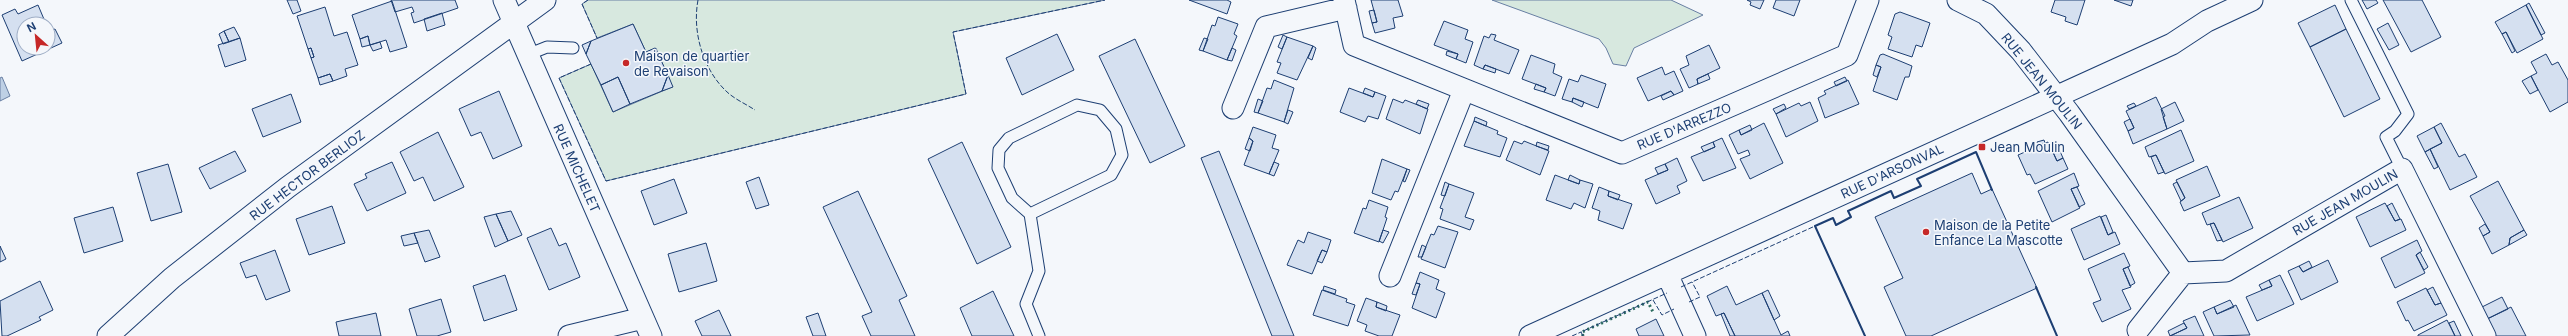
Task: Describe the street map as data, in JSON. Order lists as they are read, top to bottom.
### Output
{
  "streets": {
    "street": [
      "RUE JEAN MOULIN",
      "RUE D'ARREZZO",
      "RUE MICHELET",
      "RUE D'ARSONVAL",
      "RUE HECTOR BERLIOZ"
    ]
  },
  "crossings": [
    ["RUE JEAN MOULIN", "RUE D'ARSONVAL"],
    ["RUE MICHELET", "RUE HECTOR BERLIOZ"]
  ],
  "places": {
    "other": ["Maison de quartier de Revaison", "Maison de la Petite Enfance La Mascotte"],
    "transit": ["Jean Moulin"]
  },
  "north": "top left"
}
